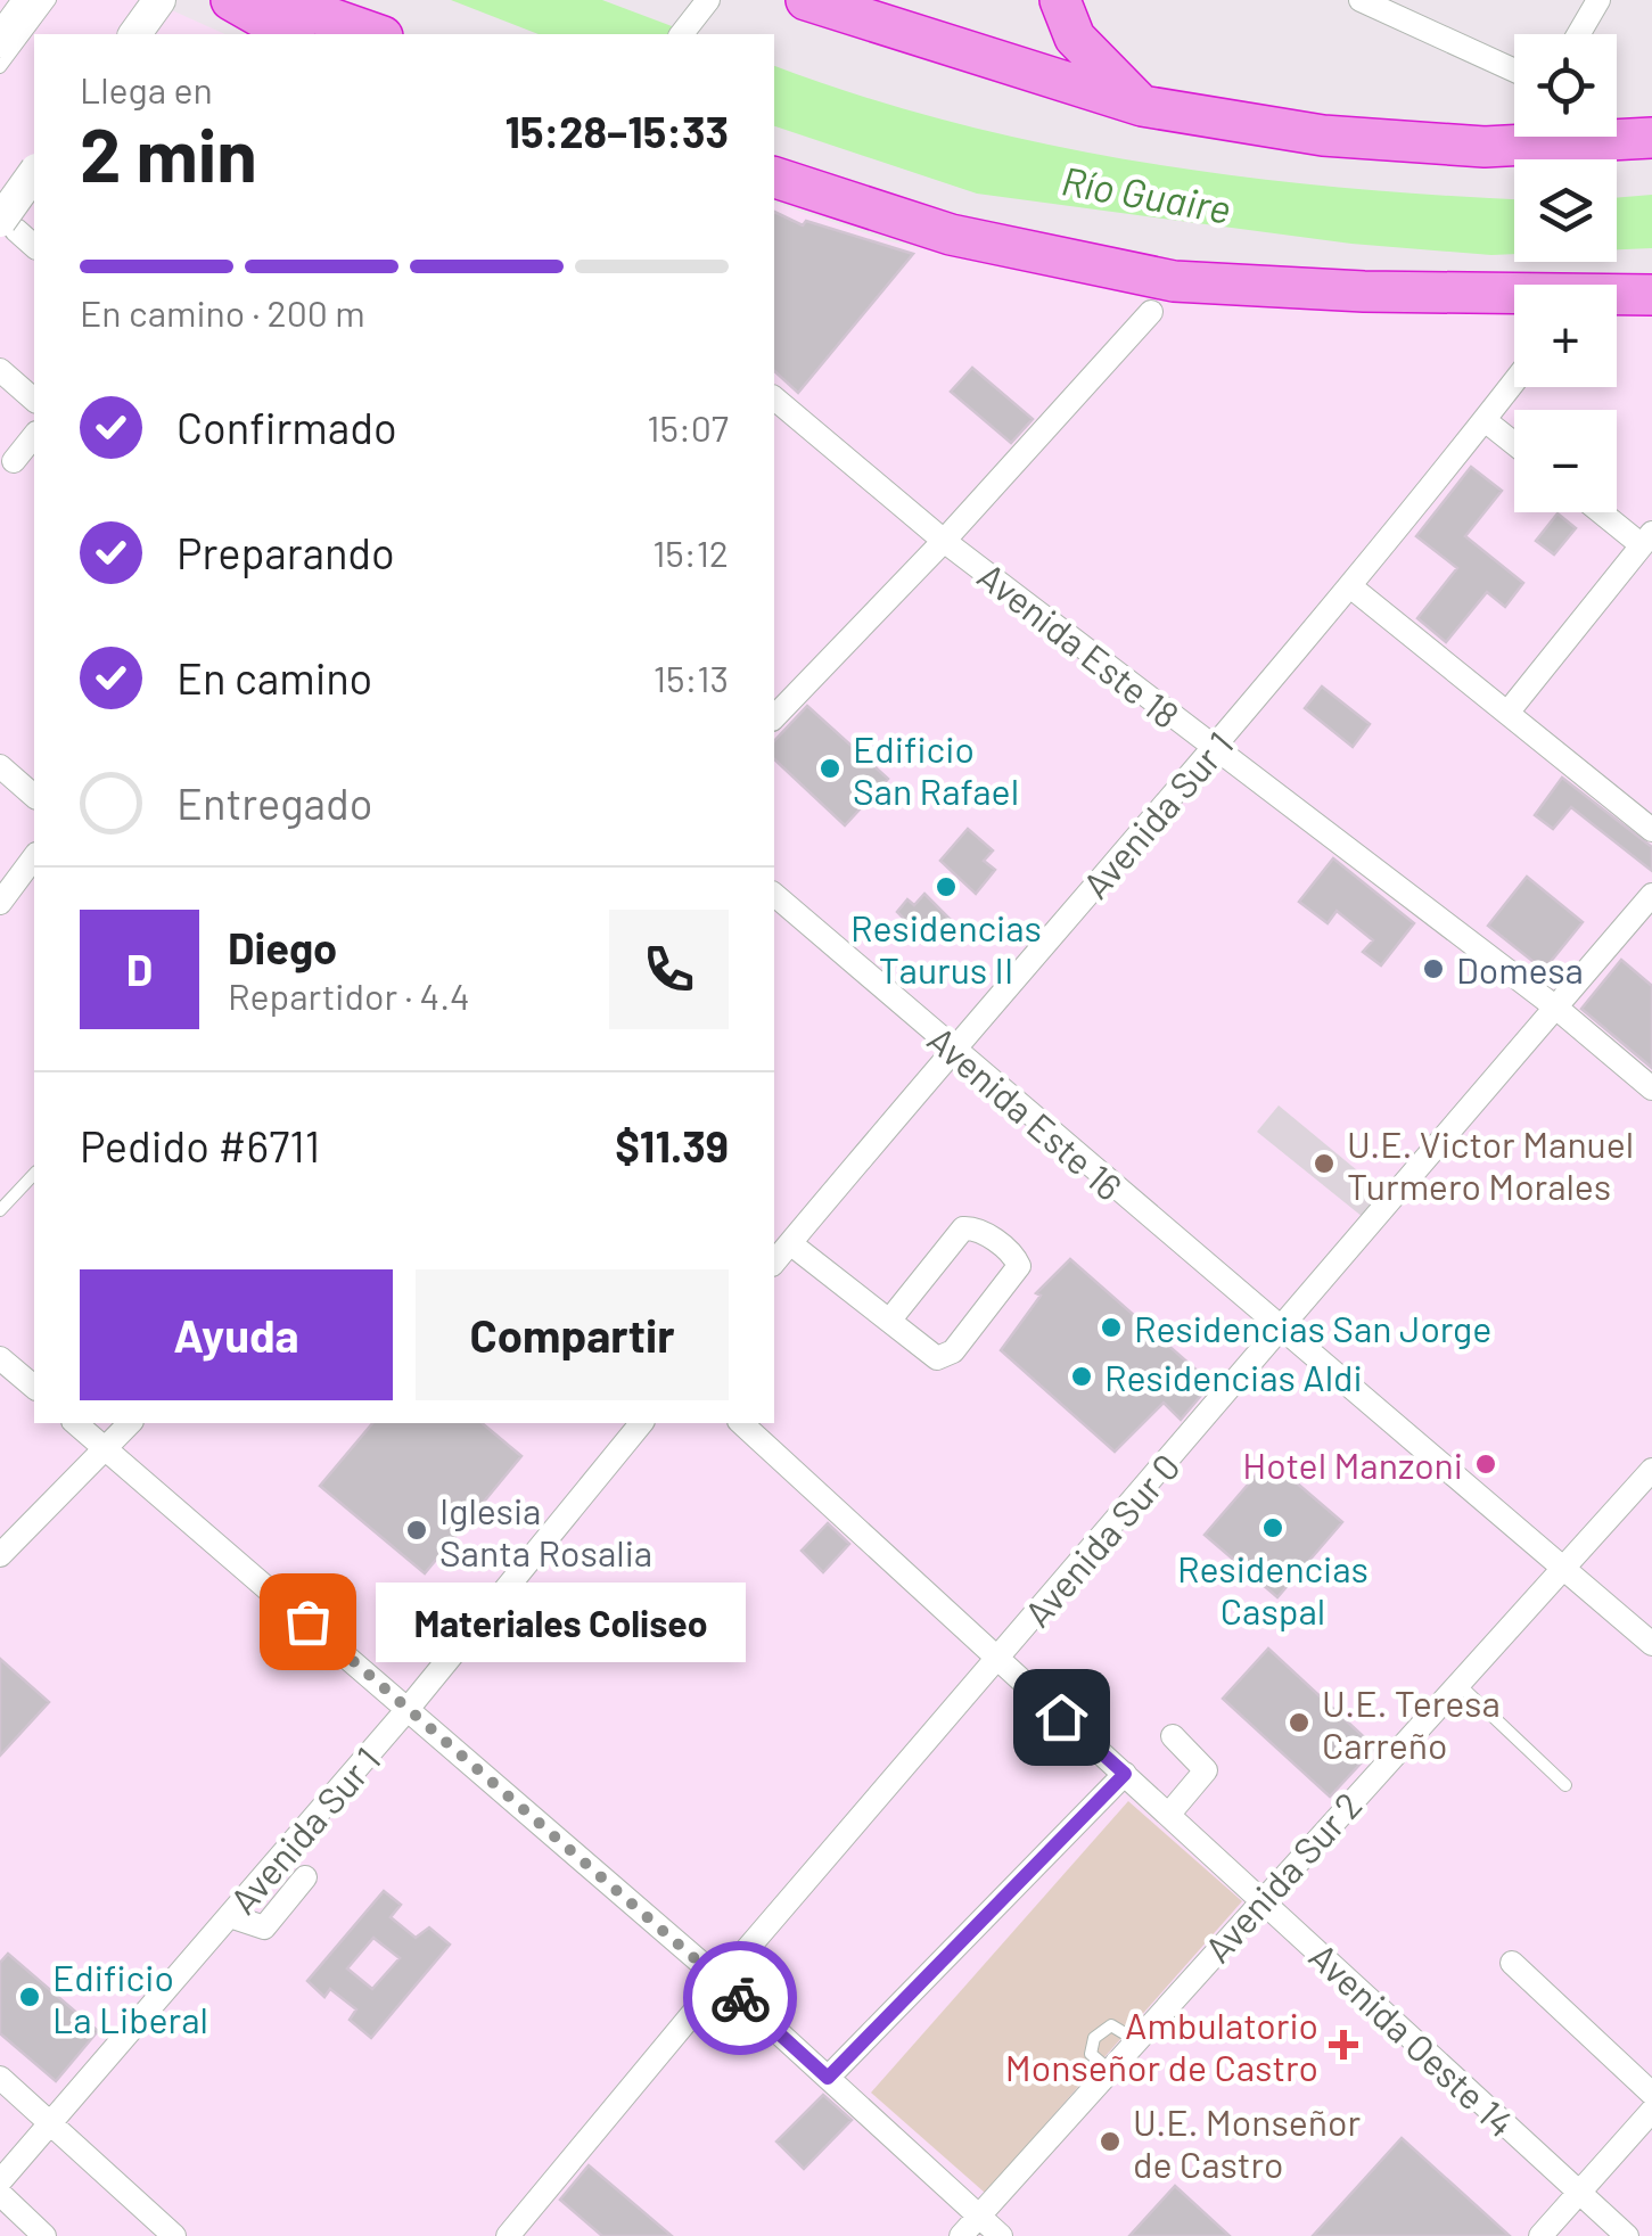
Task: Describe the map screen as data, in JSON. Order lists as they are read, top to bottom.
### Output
{
  "streets": {
    "street": [
      "Avenida Este 18",
      "Avenida Sur 1",
      "Avenida Este 16",
      "Avenida Sur 0",
      "Avenida Sur 2",
      "Avenida Oeste 14"
    ]
  },
  "crossings": [
    ["Avenida Este 18", "Avenida Sur 1"],
    ["Avenida Este 18", "Avenida Sur 0"],
    ["Avenida Sur 1", "Avenida Este 16"],
    ["Avenida Este 16", "Avenida Sur 0"],
    ["Avenida Este 16", "Avenida Sur 2"],
    ["Avenida Sur 0", "Avenida Oeste 14"],
    ["Avenida Sur 2", "Avenida Oeste 14"]
  ],
  "water": ["Río Guaire"],
  "places": {
    "other": [
      "Edificio San Rafael",
      "Residencias Taurus II",
      "Domesa",
      "U.E. Victor Manuel Turmero Morales",
      "Residencias San Jorge",
      "Residencias Aldi",
      "Hotel Manzoni",
      "Residencias Caspal",
      "Iglesia Santa Rosalia",
      "Materiales Coliseo",
      "U.E. Teresa Carreño",
      "Edificio La Liberal",
      "U.E. Monseñor de Castro"
    ],
    "health": ["Ambulatorio Monseñor de Castro"]
  },
  "page": {
    "map_buttons": ["+", "−"],
    "heading": ["2 min", "Llega en", "15:28–15:33"],
    "panel": [
      "Diego",
      "Repartidor · 4.4",
      "Pedido #6711",
      "$11.39"
    ],
    "bar": "En camino · 200 m",
    "list": [
      ["Confirmado", "15:07"],
      ["Preparando", "15:12"],
      ["En camino", "15:13"],
      "Entregado"
    ],
    "round": "D",
    "buttons": ["Ayuda", "Compartir"],
    "bubble": "Materiales Coliseo"
  }
}
